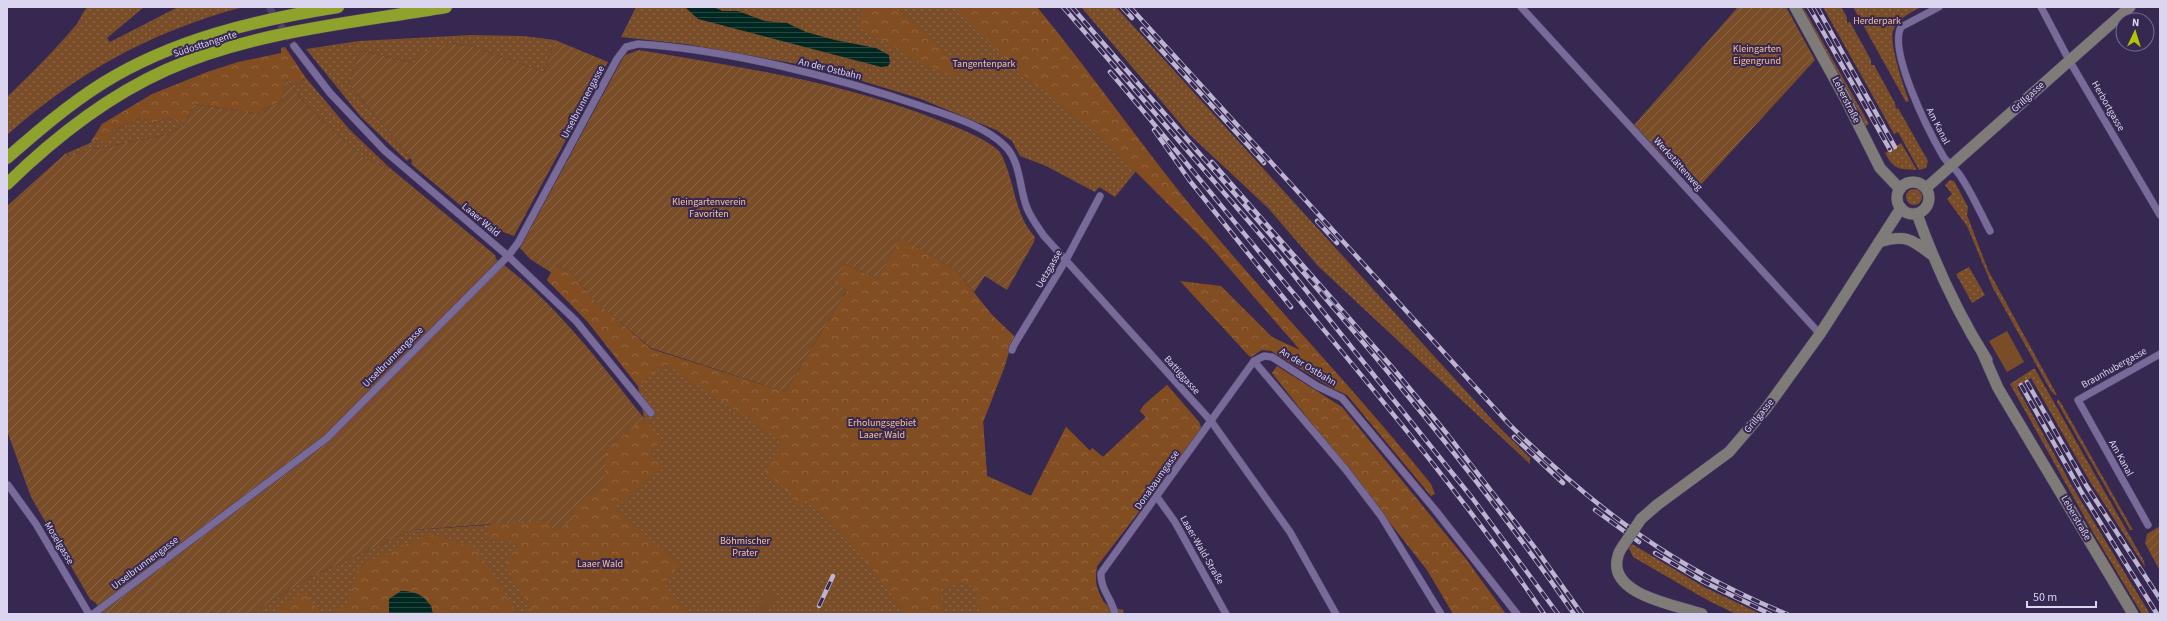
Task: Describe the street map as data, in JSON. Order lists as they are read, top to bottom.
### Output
{
  "streets": {
    "highway": ["Südosttangente"],
    "main road": ["Grillgasse", "Leberstraße"],
    "street": [
      "An der Ostbahn",
      "Urselbrunnengasse",
      "Herbortgasse",
      "Am Kanal",
      "Werkstättenweg",
      "Laaer Wald",
      "Uetzgasse",
      "Braunhubergasse",
      "Battiggasse",
      "Donabaumgasse",
      "Moselgasse",
      "Laaer-Wald-Straße"
    ]
  },
  "crossings": [
    ["An der Ostbahn", "Urselbrunnengasse"],
    ["An der Ostbahn", "Battiggasse"],
    ["An der Ostbahn", "Donabaumgasse"],
    ["Grillgasse", "Leberstraße"],
    ["Grillgasse", "Herbortgasse"],
    ["Grillgasse", "Am Kanal"],
    ["Grillgasse", "Werkstättenweg"],
    ["Urselbrunnengasse", "Laaer Wald"],
    ["Am Kanal", "Braunhubergasse"],
    ["Uetzgasse", "Battiggasse"],
    ["Battiggasse", "Donabaumgasse"],
    ["Donabaumgasse", "Laaer-Wald-Straße"]
  ],
  "parks": [
    "Herderpark",
    "Kleingarten Eigengrund",
    "Tangentenpark",
    "Kleingartenverein Favoriten",
    "Erholungsgebiet Laaer Wald",
    "Böhmischer Prater",
    "Laaer Wald"
  ],
  "scale_bar": "50 m",
  "north": "top"
}
